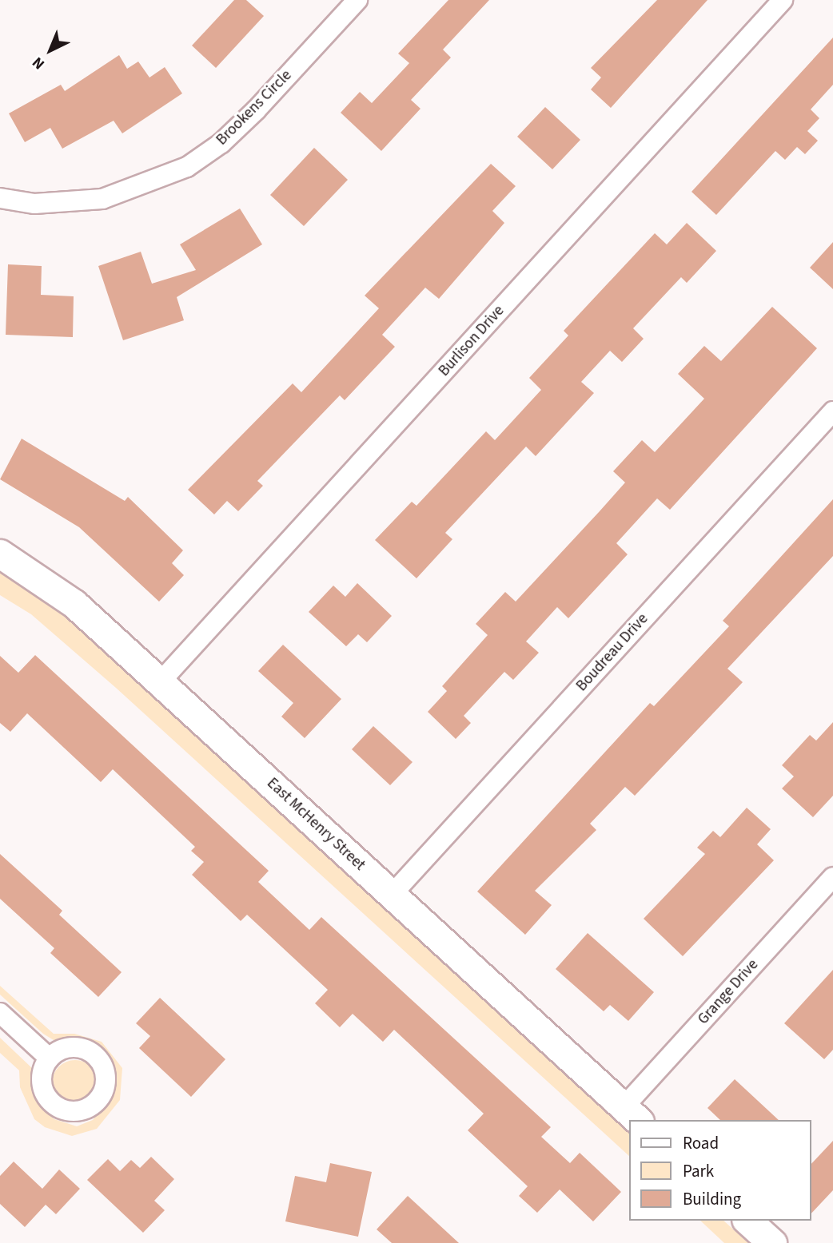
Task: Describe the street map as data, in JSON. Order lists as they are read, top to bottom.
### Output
{
  "streets": {
    "street": [
      "Brookens Circle",
      "Burlison Drive",
      "Boudreau Drive",
      "East McHenry Street",
      "Grange Drive"
    ]
  },
  "crossings": [
    ["Burlison Drive", "East McHenry Street"],
    ["Boudreau Drive", "East McHenry Street"],
    ["East McHenry Street", "Grange Drive"]
  ],
  "legend": ["Road", "Park", "Building"],
  "north": "bottom left"
}
